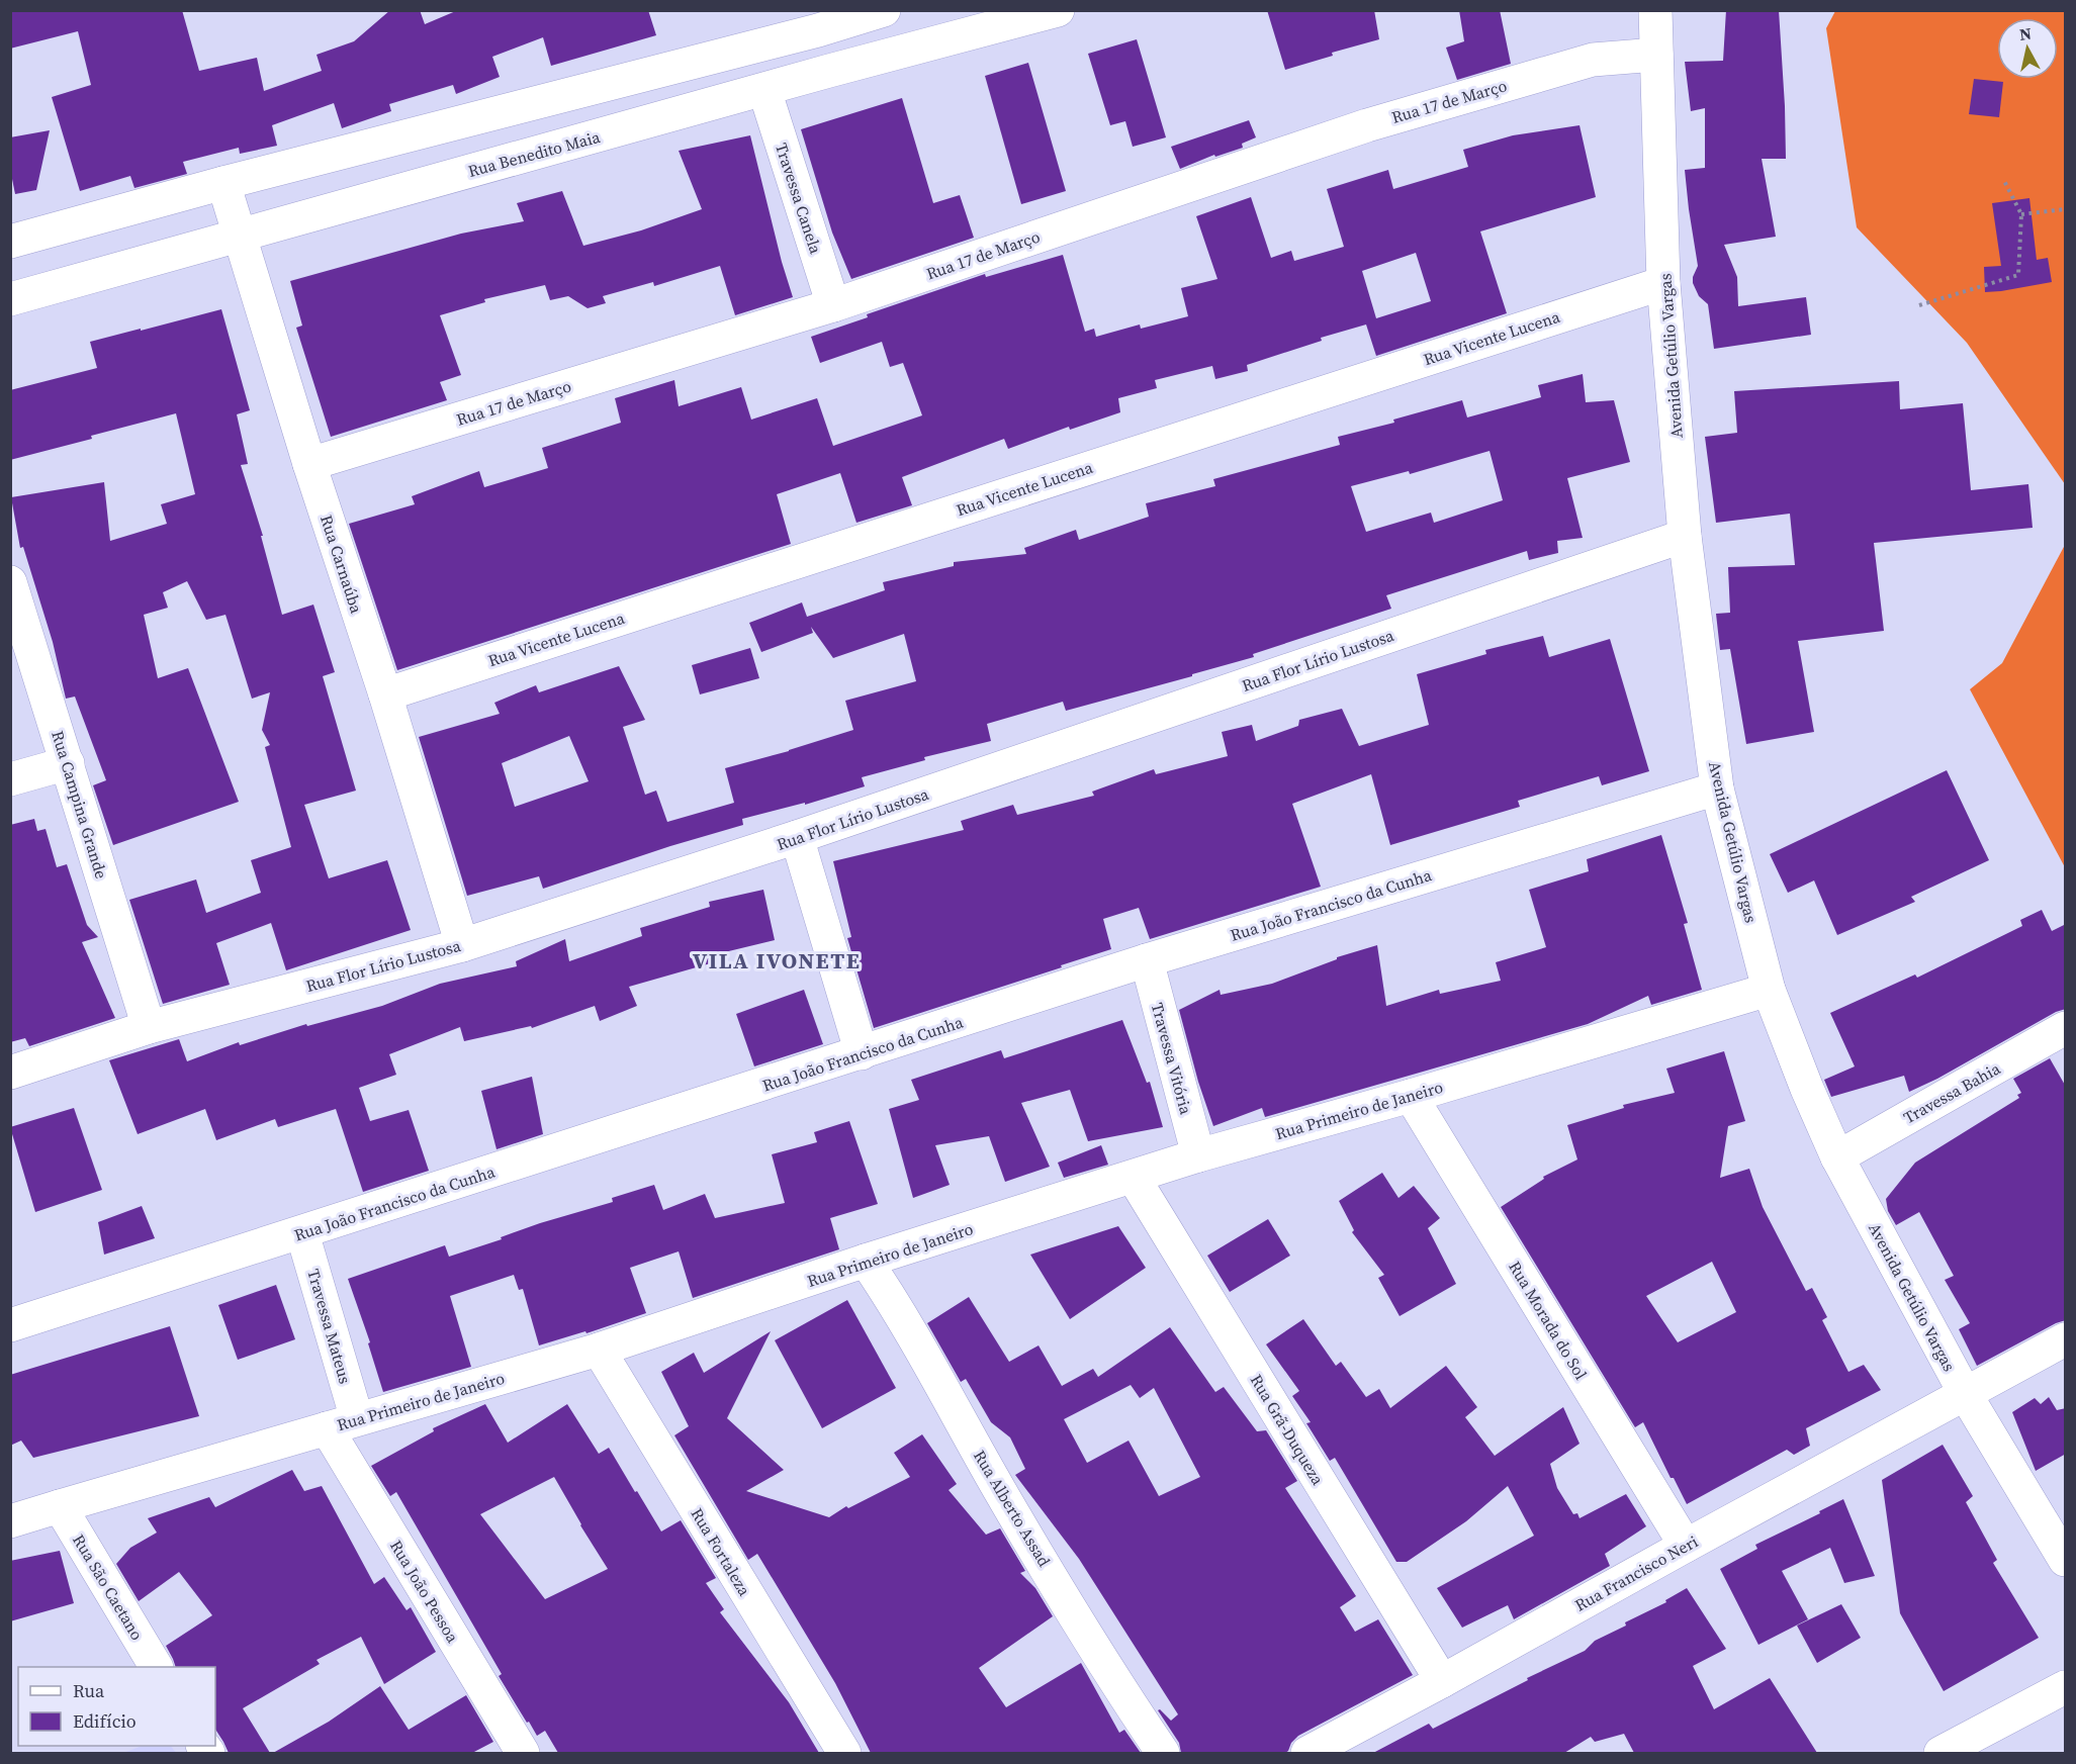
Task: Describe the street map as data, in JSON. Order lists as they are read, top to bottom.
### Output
{
  "streets": {
    "street": [
      "Rua 17 de Março",
      "Rua Benedito Maia",
      "Travessa Canela",
      "Rua Vicente Lucena",
      "Avenida Getúlio Vargas",
      "Rua Carnaúba",
      "Rua Flor Lírio Lustosa",
      "Rua Campina Grande",
      "Rua João Francisco da Cunha",
      "Travessa Vitória",
      "Travessa Bahia",
      "Rua Primeiro de Janeiro",
      "Rua Morada do Sol",
      "Travessa Mateus",
      "Rua Grã-Duqueza",
      "Rua Alberto Assad",
      "Rua Fortaleza",
      "Rua Francisco Neri",
      "Rua São Caetano",
      "Rua João Pessoa"
    ]
  },
  "crossings": [
    ["Rua 17 de Março", "Travessa Canela"],
    ["Rua 17 de Março", "Avenida Getúlio Vargas"],
    ["Rua 17 de Março", "Rua Carnaúba"],
    ["Rua Benedito Maia", "Travessa Canela"],
    ["Rua Benedito Maia", "Rua Carnaúba"],
    ["Rua Vicente Lucena", "Avenida Getúlio Vargas"],
    ["Rua Vicente Lucena", "Rua Carnaúba"],
    ["Avenida Getúlio Vargas", "Rua Flor Lírio Lustosa"],
    ["Avenida Getúlio Vargas", "Rua João Francisco da Cunha"],
    ["Avenida Getúlio Vargas", "Travessa Bahia"],
    ["Avenida Getúlio Vargas", "Rua Primeiro de Janeiro"],
    ["Avenida Getúlio Vargas", "Rua Francisco Neri"],
    ["Rua Carnaúba", "Rua Flor Lírio Lustosa"],
    ["Rua Flor Lírio Lustosa", "Rua Campina Grande"],
    ["Rua João Francisco da Cunha", "Travessa Vitória"],
    ["Rua João Francisco da Cunha", "Travessa Mateus"],
    ["Travessa Vitória", "Rua Primeiro de Janeiro"],
    ["Rua Primeiro de Janeiro", "Rua Morada do Sol"],
    ["Rua Primeiro de Janeiro", "Travessa Mateus"],
    ["Rua Primeiro de Janeiro", "Rua Grã-Duqueza"],
    ["Rua Primeiro de Janeiro", "Rua Alberto Assad"],
    ["Rua Primeiro de Janeiro", "Rua Fortaleza"],
    ["Rua Primeiro de Janeiro", "Rua São Caetano"],
    ["Rua Primeiro de Janeiro", "Rua João Pessoa"],
    ["Rua Morada do Sol", "Rua Francisco Neri"],
    ["Travessa Mateus", "Rua João Pessoa"],
    ["Rua Grã-Duqueza", "Rua Francisco Neri"]
  ],
  "districts": ["VILA IVONETE"],
  "legend": ["Rua", "Edifício"],
  "north": "top"
}
